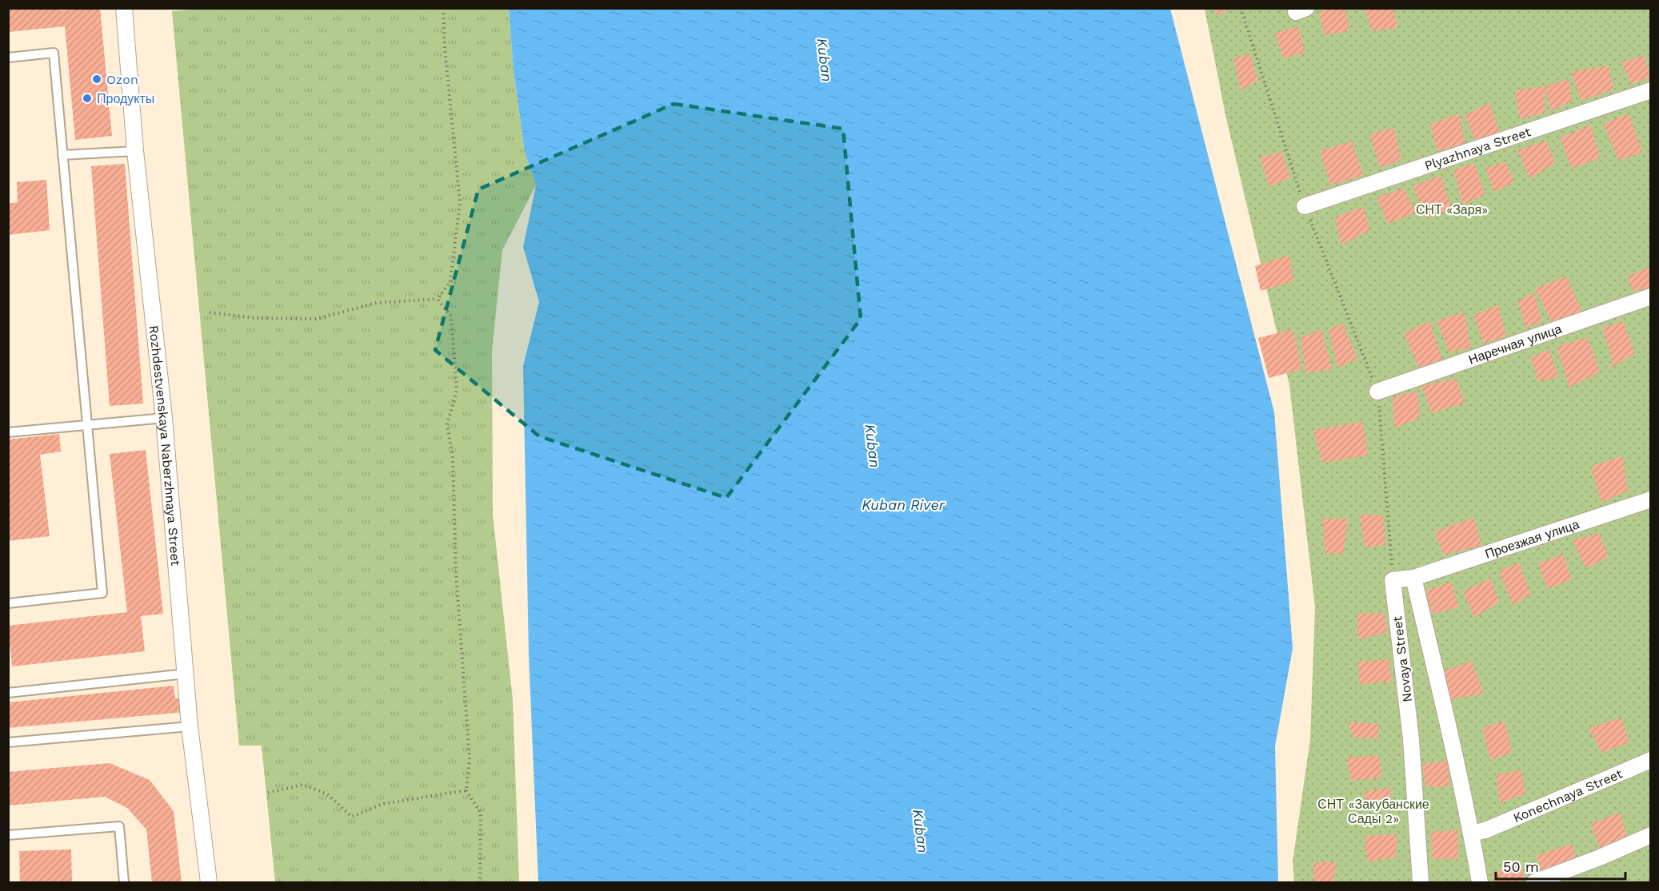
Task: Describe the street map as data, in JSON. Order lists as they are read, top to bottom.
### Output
{
  "streets": {
    "street": [
      "Plyazhnaya Street",
      "Наречная улица",
      "Rozhdestvenskaya Naberzhnaya Street",
      "Проезжая улица",
      "Novaya Street",
      "Konechnaya Street"
    ]
  },
  "crossings": [
    ["Проезжая улица", "Novaya Street"]
  ],
  "water": ["Kuban", "Kuban River"],
  "parks": ["СНТ «Заря»", "СНТ «Закубанские Сады 2»"],
  "places": ["Ozon", "Продукты"],
  "scale_bar": "50 m"
}
